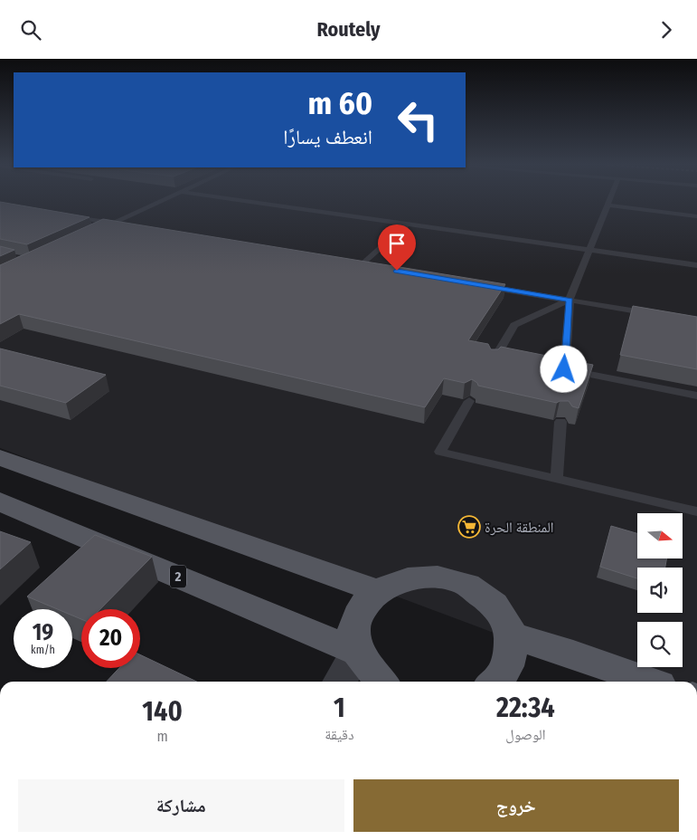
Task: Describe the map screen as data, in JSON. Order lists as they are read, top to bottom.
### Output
{
  "streets": {
    "main road": ["2"]
  },
  "places": {
    "supermarket": ["المنطقة الحرة"]
  },
  "north": "right",
  "page": {
    "header": "Routely",
    "turn": ["60 m", "انعطف يسارًا"],
    "speed": "19 km/h",
    "limit": "20",
    "eta": [
      "22:34",
      "الوصول",
      "1",
      "دقيقة",
      "140",
      "m"
    ],
    "buttons": ["خروج", "مشاركة"]
  }
}
